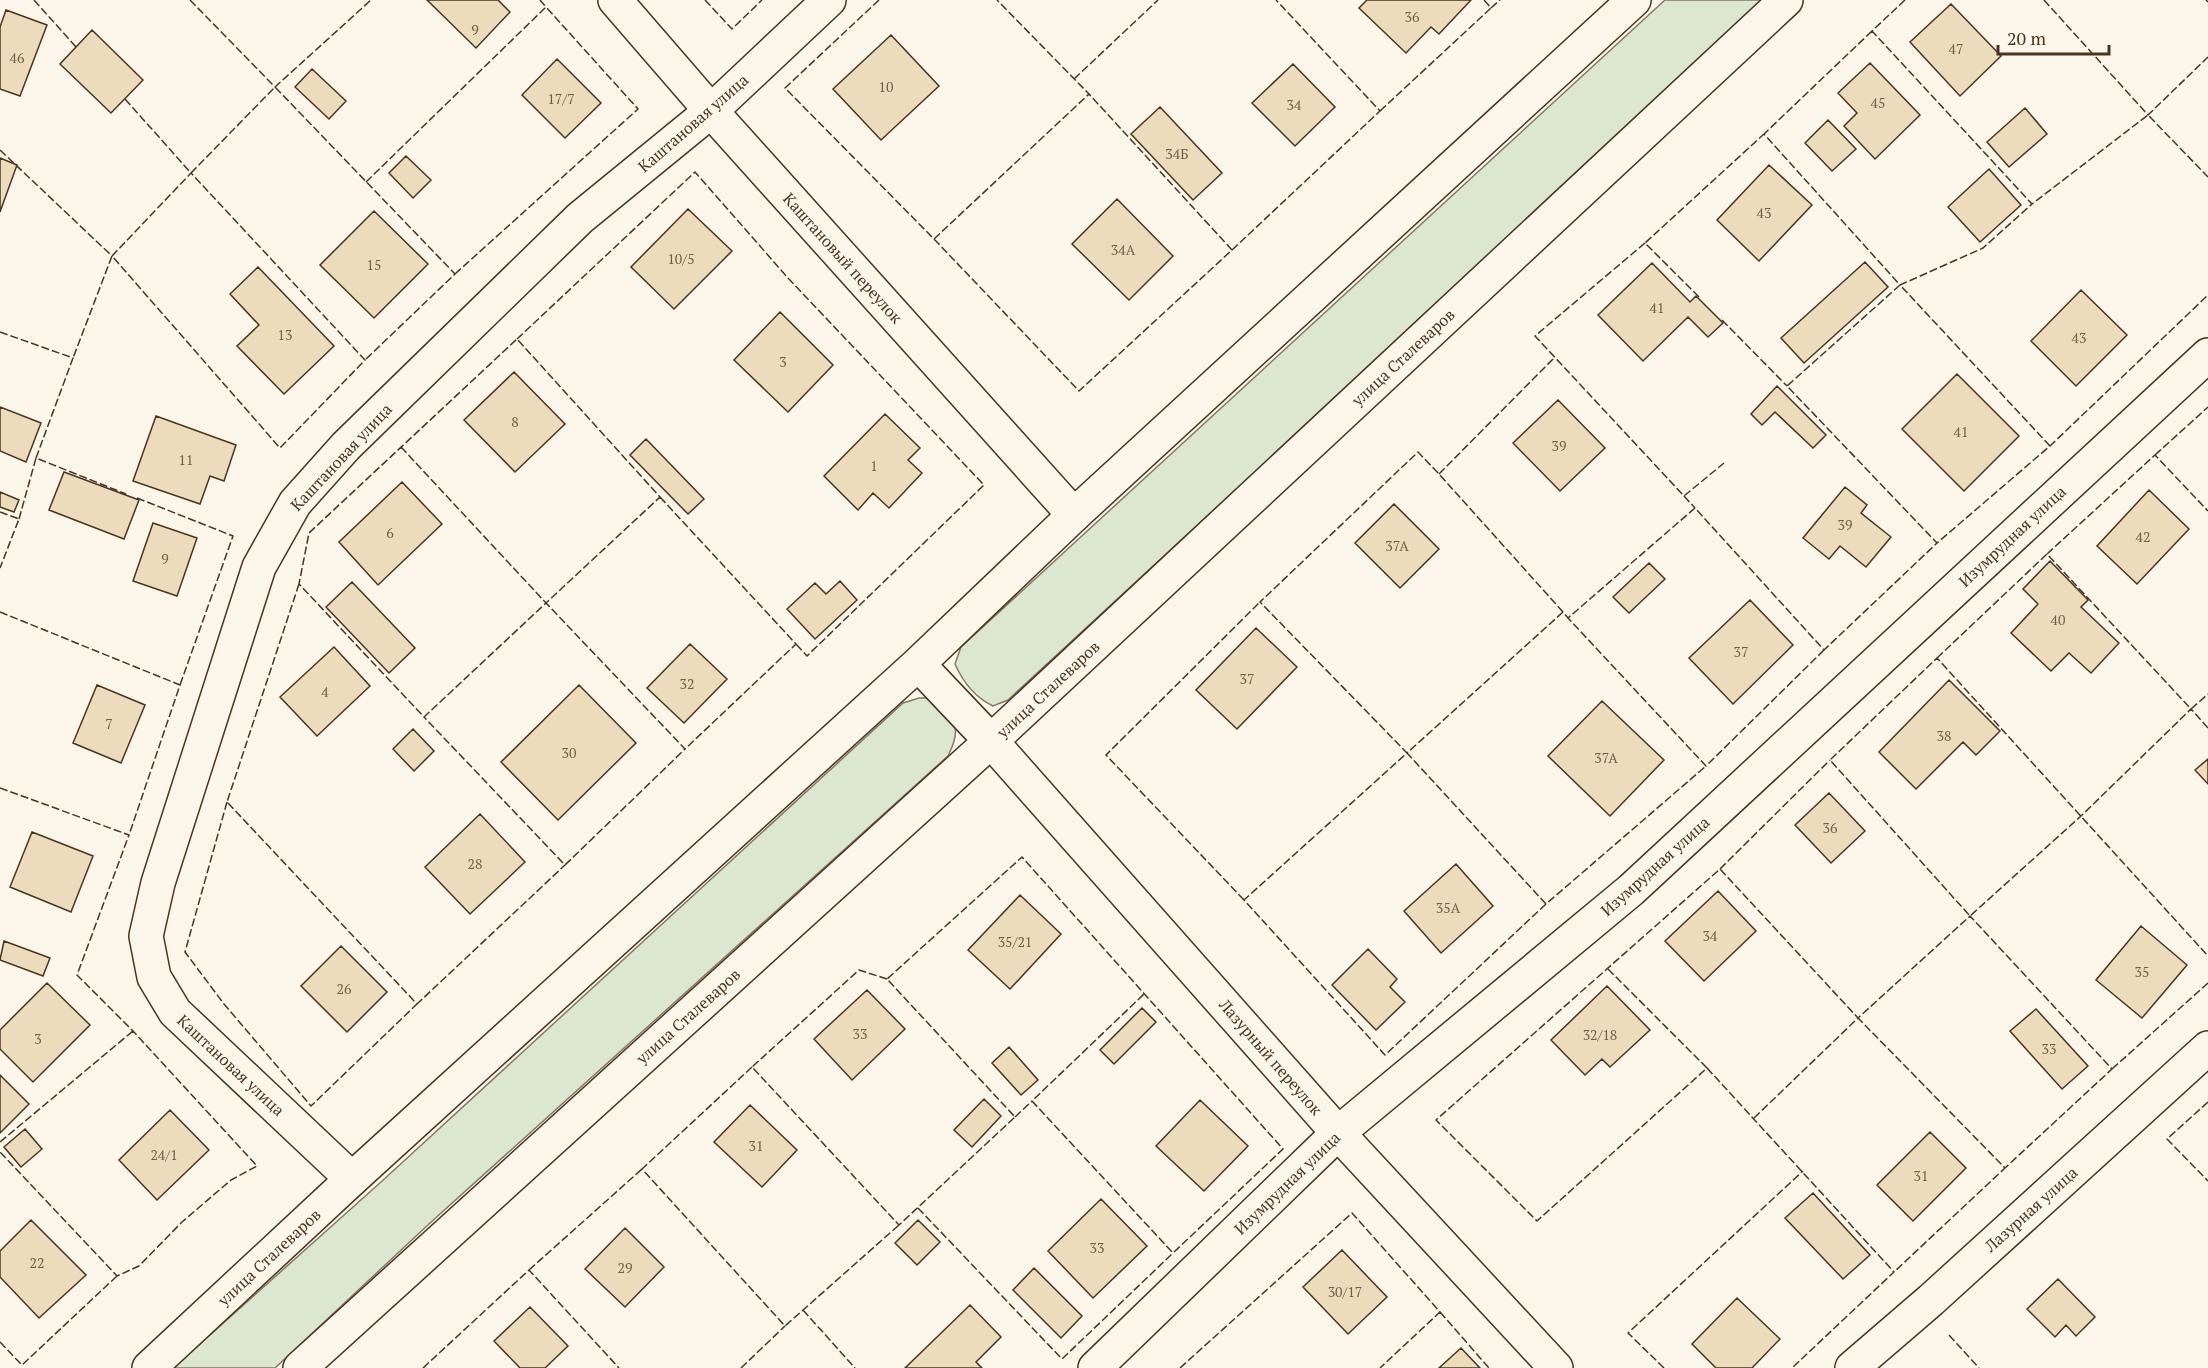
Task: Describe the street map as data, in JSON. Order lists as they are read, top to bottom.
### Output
{
  "streets": {
    "street": [
      "Каштановая улица",
      "Каштановый переулок",
      "улица Сталеваров",
      "Изумрудная улица",
      "Лазурный переулок",
      "Лазурная улица"
    ]
  },
  "crossings": [
    ["Каштановая улица", "Каштановый переулок"],
    ["Каштановая улица", "улица Сталеваров"],
    ["Каштановый переулок", "улица Сталеваров"],
    ["улица Сталеваров", "Лазурный переулок"],
    ["Изумрудная улица", "Лазурный переулок"]
  ],
  "house_numbers": [
    "36",
    "9",
    "47",
    "46",
    "10",
    "17/7",
    "45",
    "34",
    "34Б",
    "43",
    "34А",
    "10/5",
    "15",
    "41",
    "13",
    "43",
    "3",
    "8",
    "41",
    "39",
    "11",
    "1",
    "39",
    "6",
    "42",
    "37А",
    "9",
    "40",
    "37",
    "37",
    "32",
    "4",
    "7",
    "38",
    "30",
    "37А",
    "36",
    "28",
    "35А",
    "34",
    "35/21",
    "35",
    "26",
    "33",
    "32/18",
    "3",
    "33",
    "31",
    "24/1",
    "31",
    "33",
    "22",
    "29",
    "30/17"
  ],
  "scale_bar": "20 m"
}
